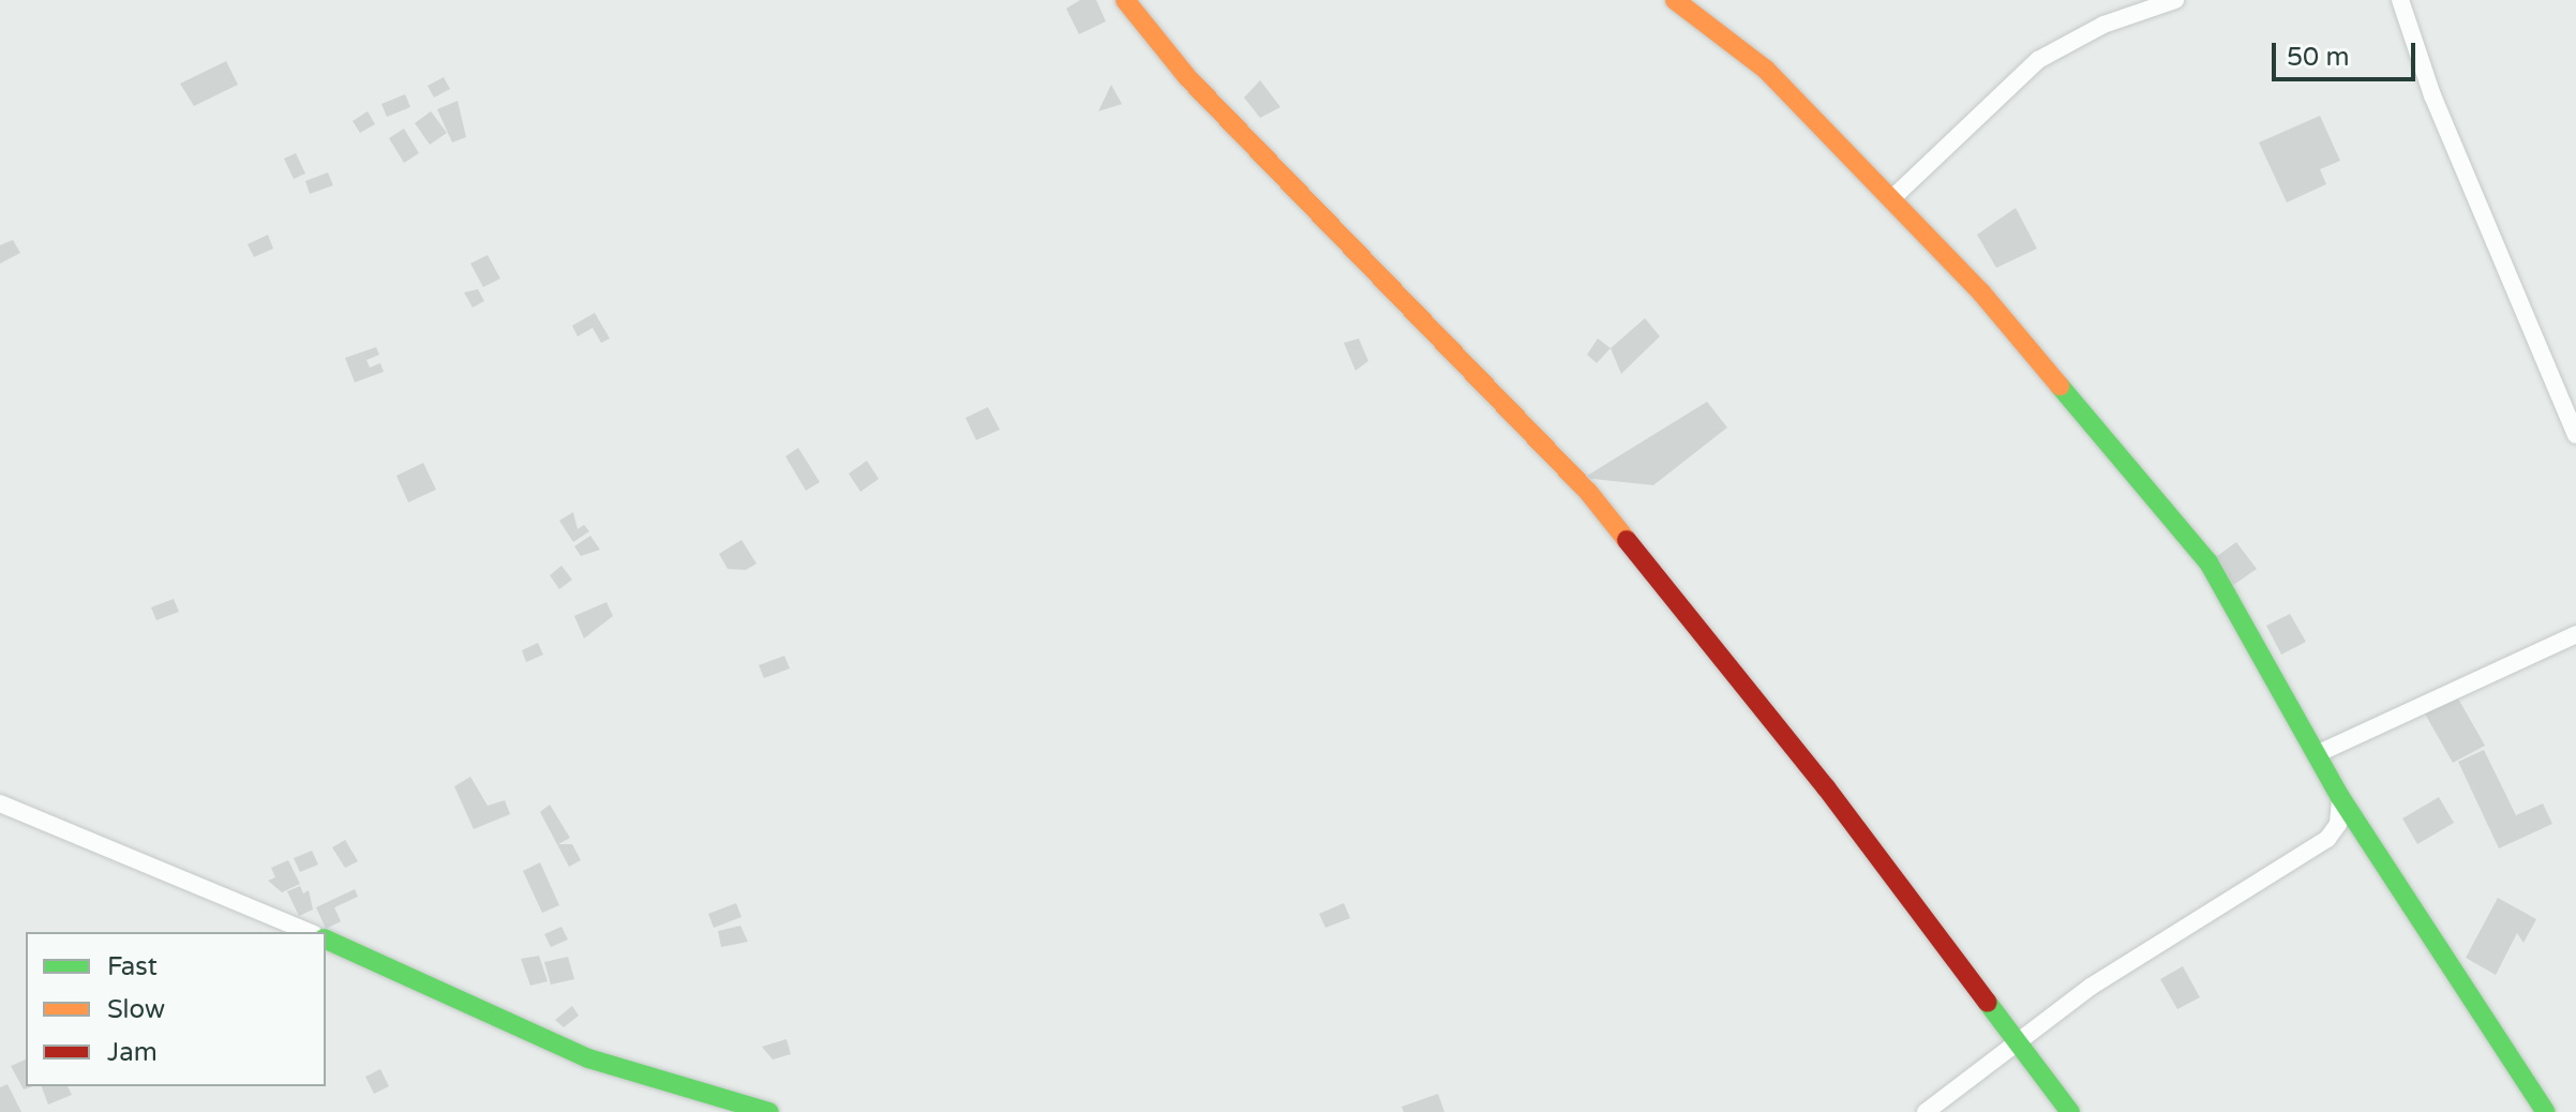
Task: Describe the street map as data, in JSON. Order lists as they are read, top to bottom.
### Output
{
  "legend": ["Fast", "Slow", "Jam"],
  "scale_bar": "50 m"
}
